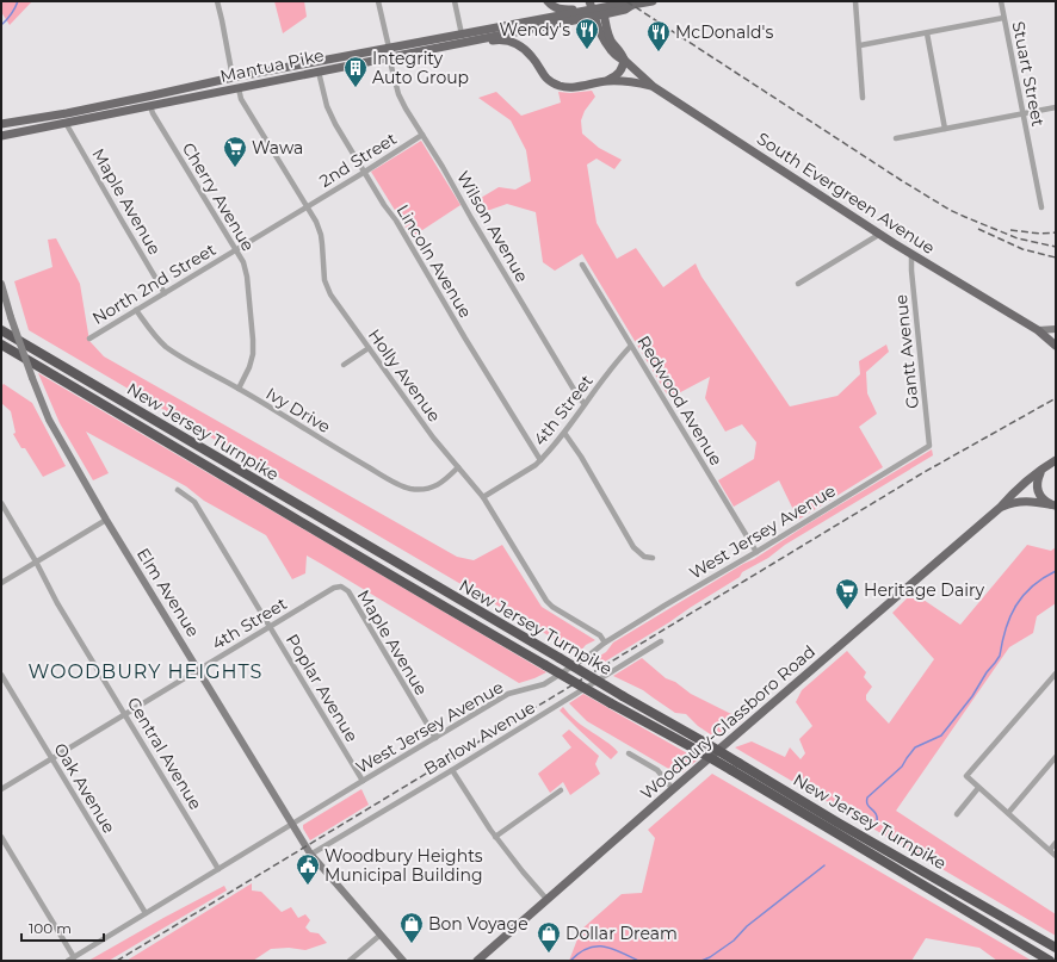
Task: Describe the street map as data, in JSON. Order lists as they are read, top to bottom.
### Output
{
  "streets": {
    "highway": ["New Jersey Turnpike"],
    "main road": [
      "Mantua Pike",
      "South Evergreen Avenue",
      "Elm Avenue",
      "Woodbury-Glassboro Road"
    ],
    "street": [
      "Stuart Street",
      "2nd Street",
      "Cherry Avenue",
      "Maple Avenue",
      "Wilson Avenue",
      "Lincoln Avenue",
      "North 2nd Street",
      "Gantt Avenue",
      "Holly Avenue",
      "Redwood Avenue",
      "Ivy Drive",
      "4th Street",
      "West Jersey Avenue",
      "Poplar Avenue",
      "Barlow Avenue",
      "Central Avenue",
      "Oak Avenue"
    ]
  },
  "crossings": [
    ["Mantua Pike", "South Evergreen Avenue"],
    ["Mantua Pike", "Cherry Avenue"],
    ["Mantua Pike", "Maple Avenue"],
    ["Mantua Pike", "Wilson Avenue"],
    ["Mantua Pike", "Lincoln Avenue"],
    ["Mantua Pike", "Holly Avenue"],
    ["2nd Street", "Wilson Avenue"],
    ["2nd Street", "Lincoln Avenue"],
    ["2nd Street", "North 2nd Street"],
    ["2nd Street", "Holly Avenue"],
    ["South Evergreen Avenue", "Gantt Avenue"],
    ["Cherry Avenue", "North 2nd Street"],
    ["Cherry Avenue", "Ivy Drive"],
    ["Maple Avenue", "North 2nd Street"],
    ["Maple Avenue", "4th Street"],
    ["Maple Avenue", "West Jersey Avenue"],
    ["Wilson Avenue", "4th Street"],
    ["Lincoln Avenue", "4th Street"],
    ["North 2nd Street", "Holly Avenue"],
    ["North 2nd Street", "Ivy Drive"],
    ["Gantt Avenue", "West Jersey Avenue"],
    ["Holly Avenue", "Ivy Drive"],
    ["Holly Avenue", "4th Street"],
    ["Holly Avenue", "West Jersey Avenue"],
    ["Redwood Avenue", "4th Street"],
    ["Redwood Avenue", "West Jersey Avenue"],
    ["4th Street", "Elm Avenue"],
    ["4th Street", "Poplar Avenue"],
    ["4th Street", "Central Avenue"],
    ["4th Street", "Oak Avenue"],
    ["West Jersey Avenue", "Elm Avenue"],
    ["West Jersey Avenue", "Poplar Avenue"],
    ["West Jersey Avenue", "Central Avenue"],
    ["West Jersey Avenue", "Oak Avenue"],
    ["Elm Avenue", "Barlow Avenue"]
  ],
  "districts": ["WOODBURY HEIGHTS"],
  "places": {
    "restaurant": ["Wendy's", "McDonald's"],
    "building": ["Integrity Auto Group"],
    "supermarket": ["Wawa", "Heritage Dairy"],
    "public building": ["Woodbury Heights Municipal Building"],
    "shop": ["Bon Voyage", "Dollar Dream"]
  },
  "scale_bar": "100 m"
}
